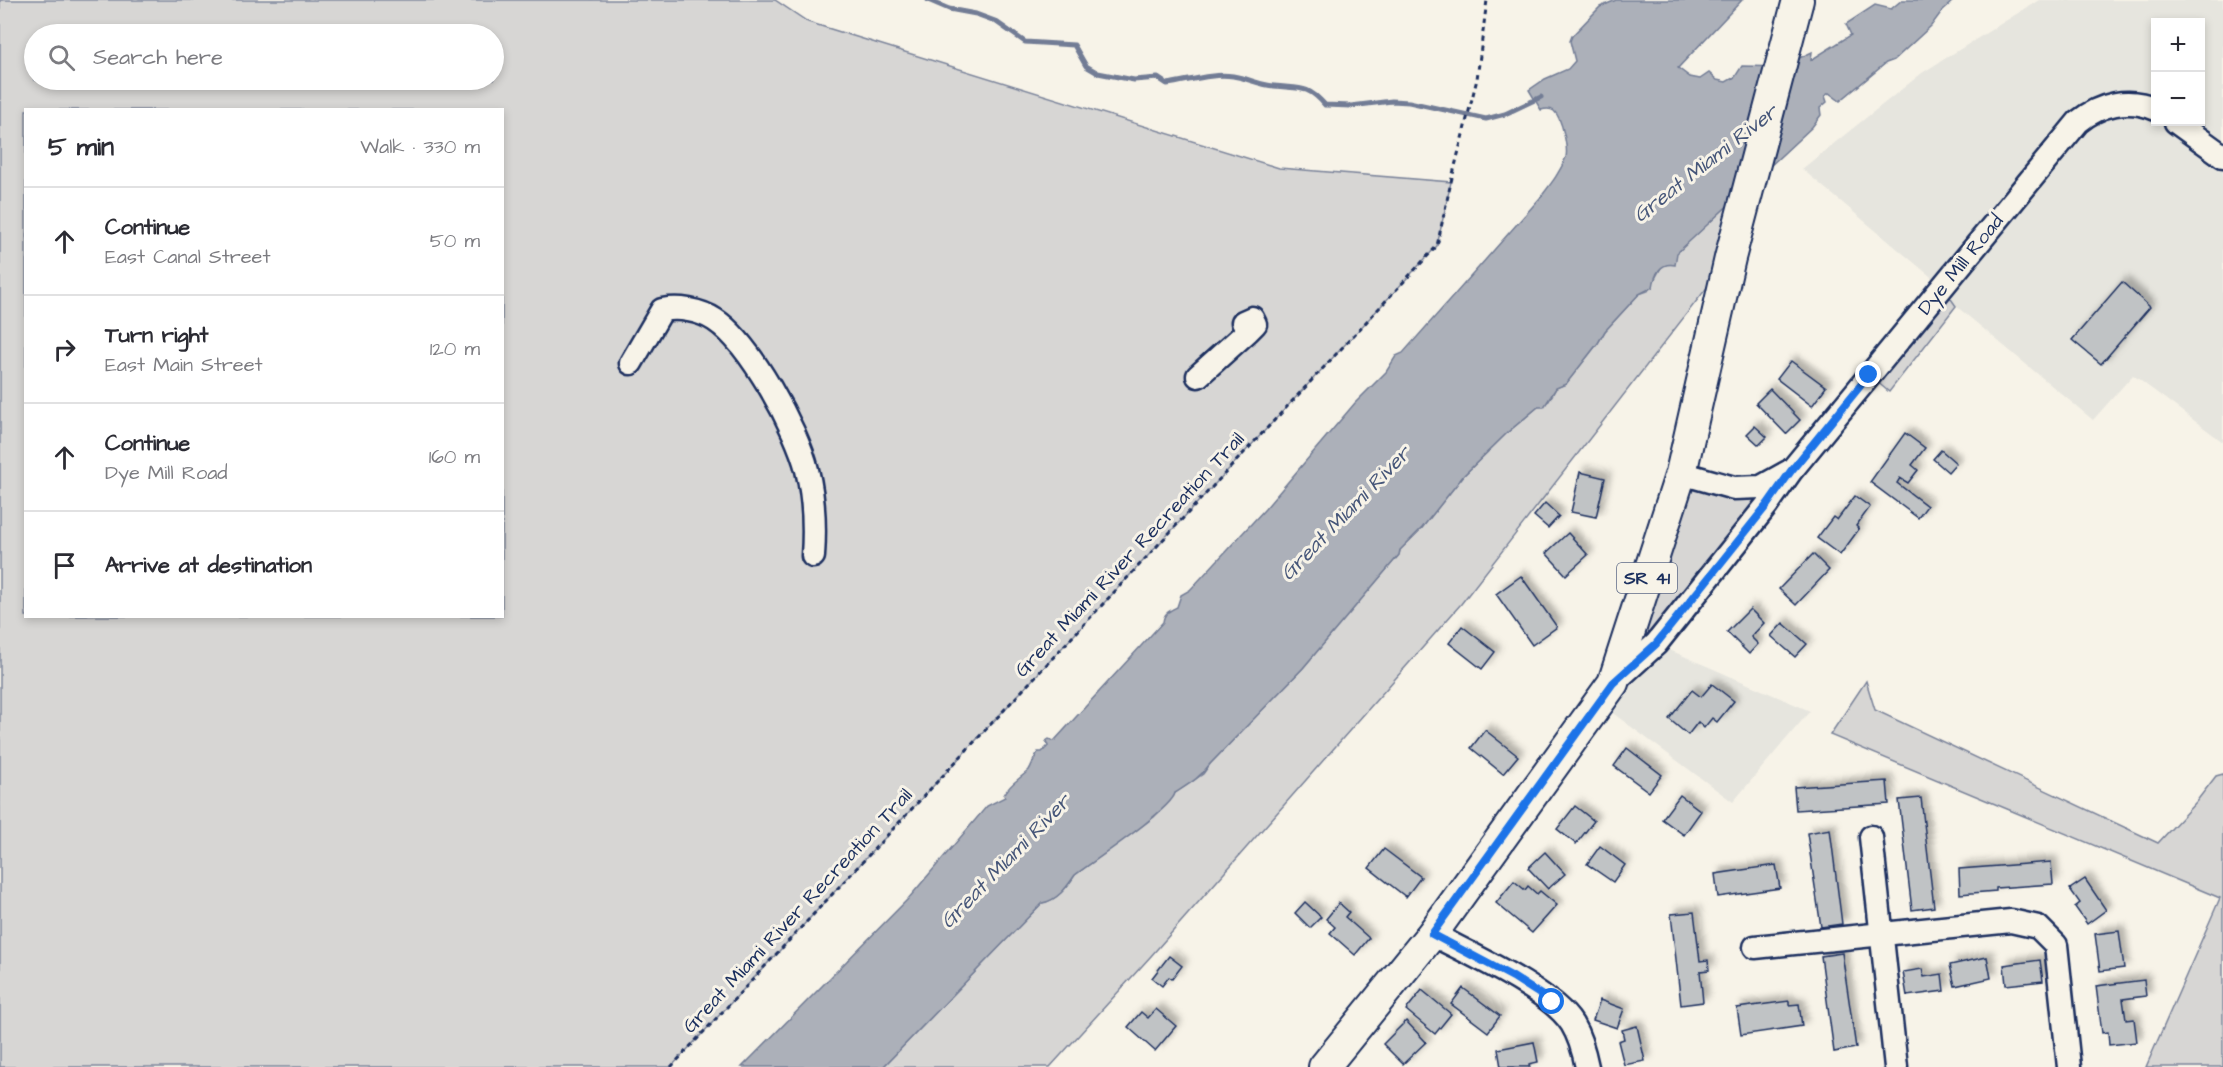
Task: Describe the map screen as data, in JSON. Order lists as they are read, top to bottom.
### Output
{
  "streets": {
    "main road": ["SR 41"],
    "street": ["Dye Mill Road"],
    "path": ["Great Miami River Recreation Trail"]
  },
  "crossings": [
    ["Dye Mill Road", "SR 41"]
  ],
  "water": ["Great Miami River"],
  "page": {
    "map_buttons": ["+", "−"],
    "search": "Search here",
    "heading": ["5 min", "Walk · 330 m"],
    "list": [
      ["Continue", "East Canal Street", "50 m"],
      ["Turn right", "East Main Street", "120 m"],
      ["Continue", "Dye Mill Road", "160 m"],
      "Arrive at destination"
    ]
  }
}
